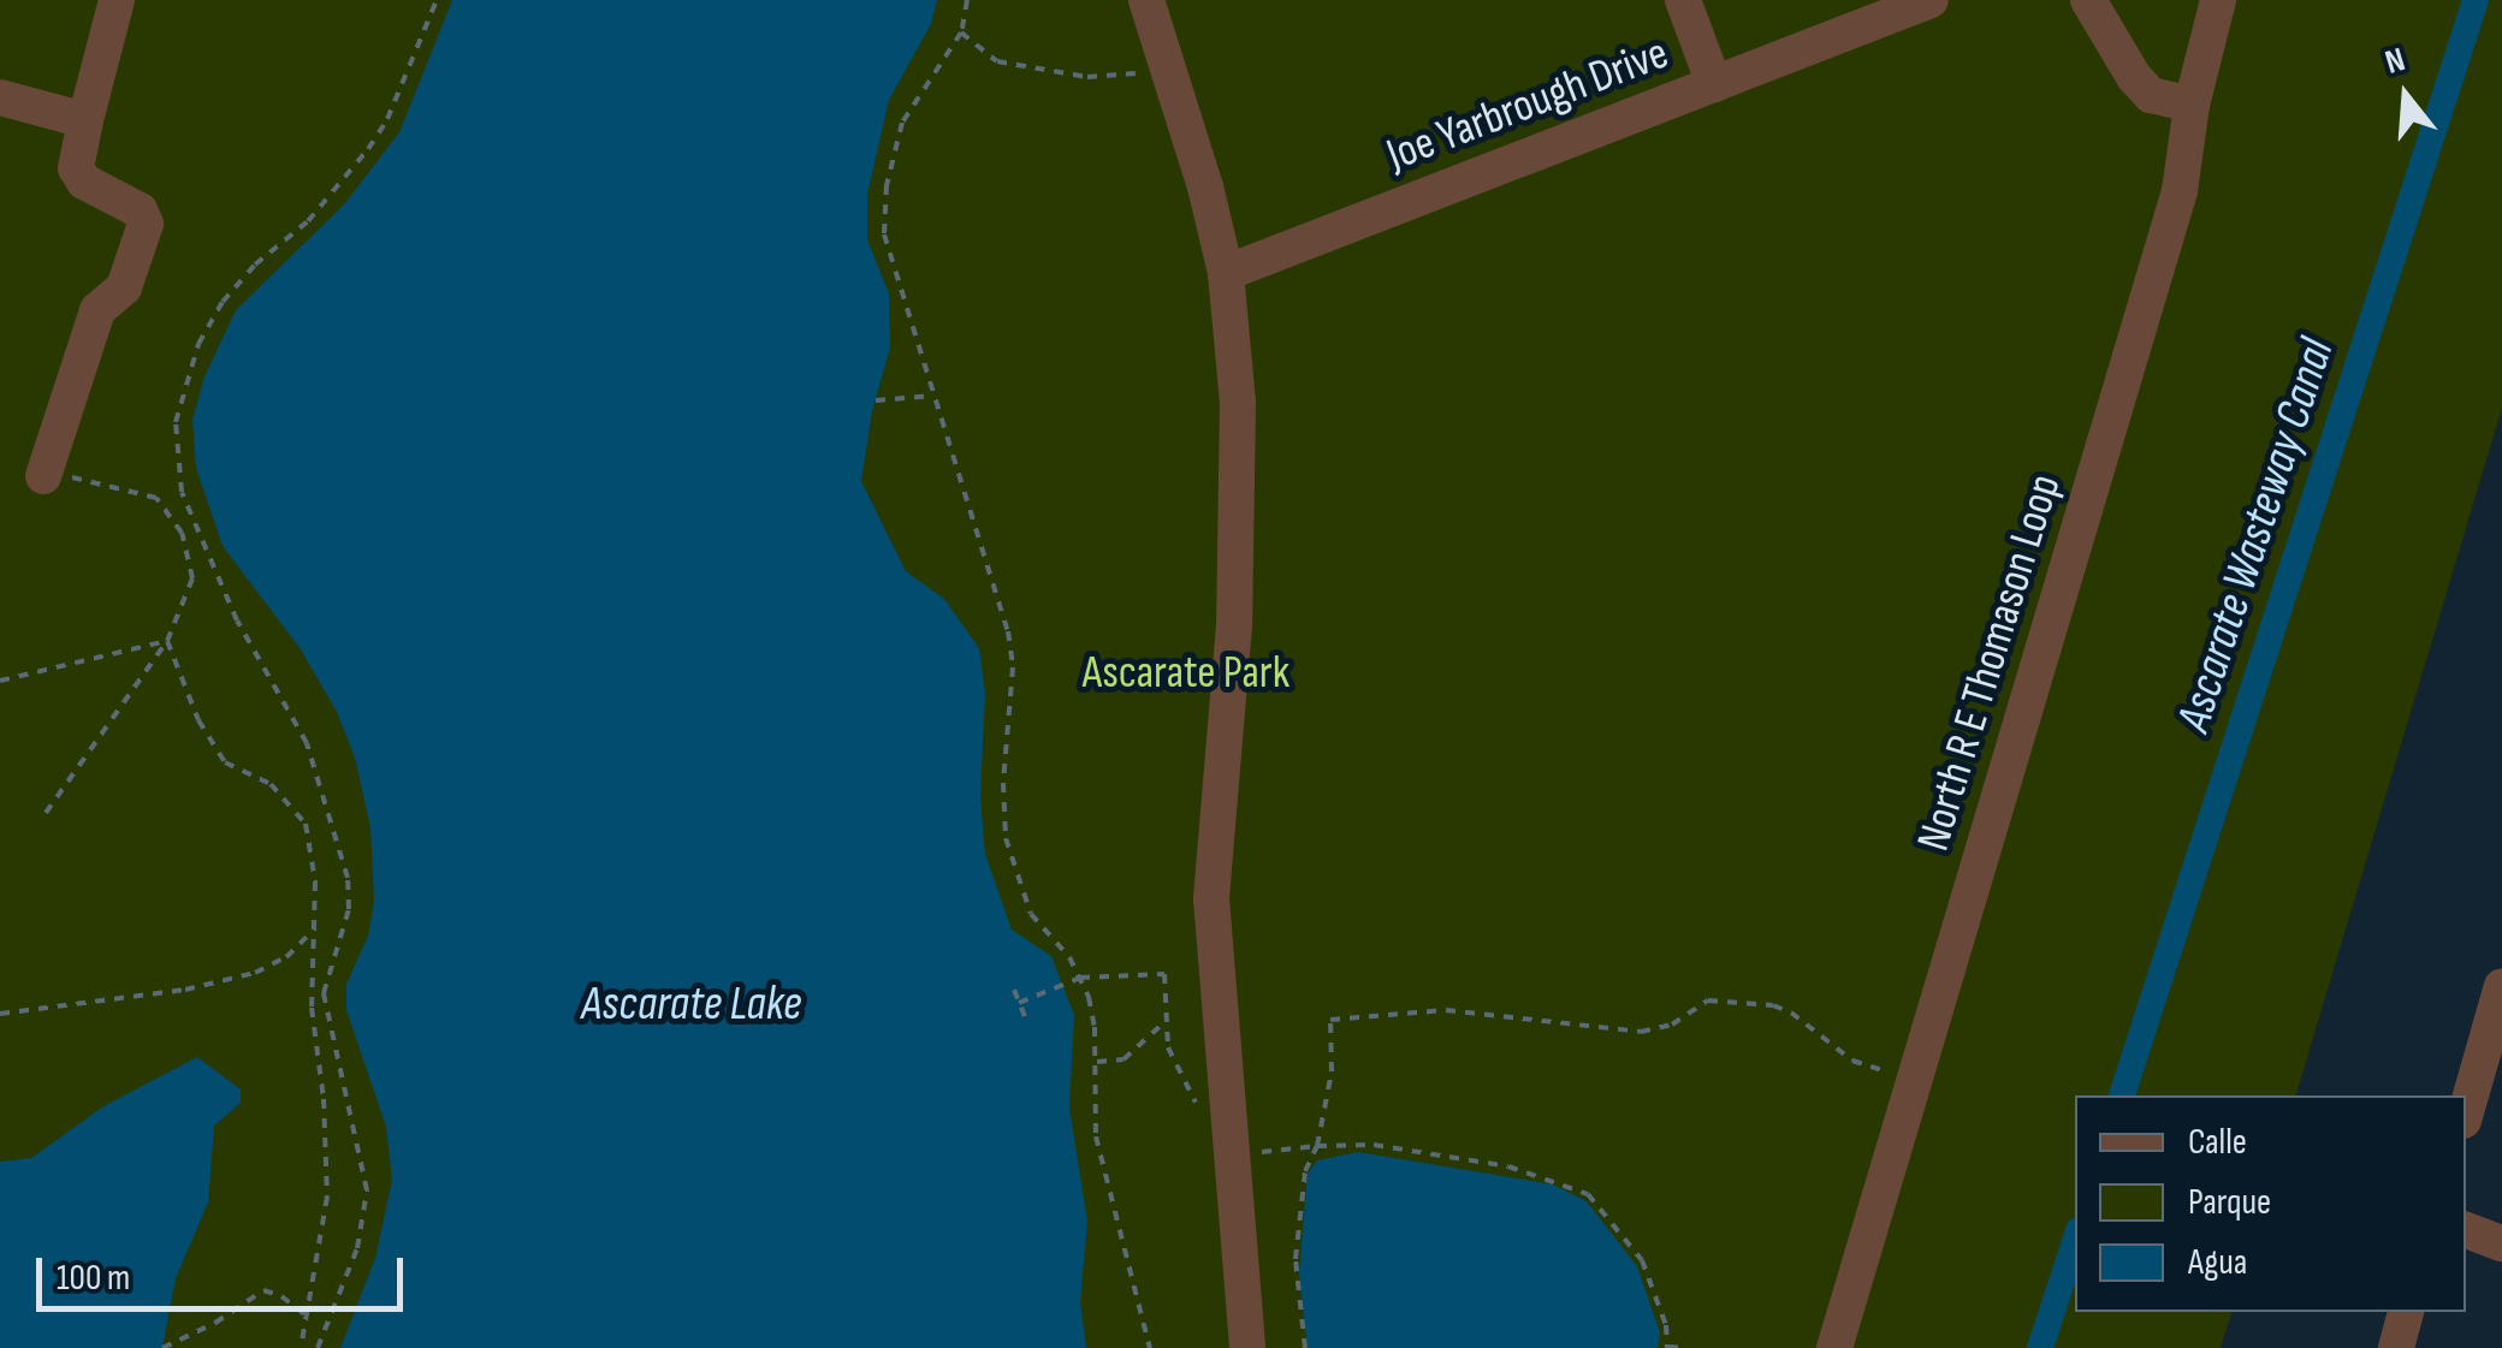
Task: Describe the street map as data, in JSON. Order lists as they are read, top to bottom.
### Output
{
  "streets": {
    "street": ["Joe Yarbrough Drive", "North R E Thomason Loop"]
  },
  "water": ["Ascarate Wasteway Canal", "Ascarate Lake"],
  "parks": ["Ascarate Park"],
  "legend": ["Calle", "Parque", "Agua"],
  "scale_bar": "100 m",
  "north": "top"
}
